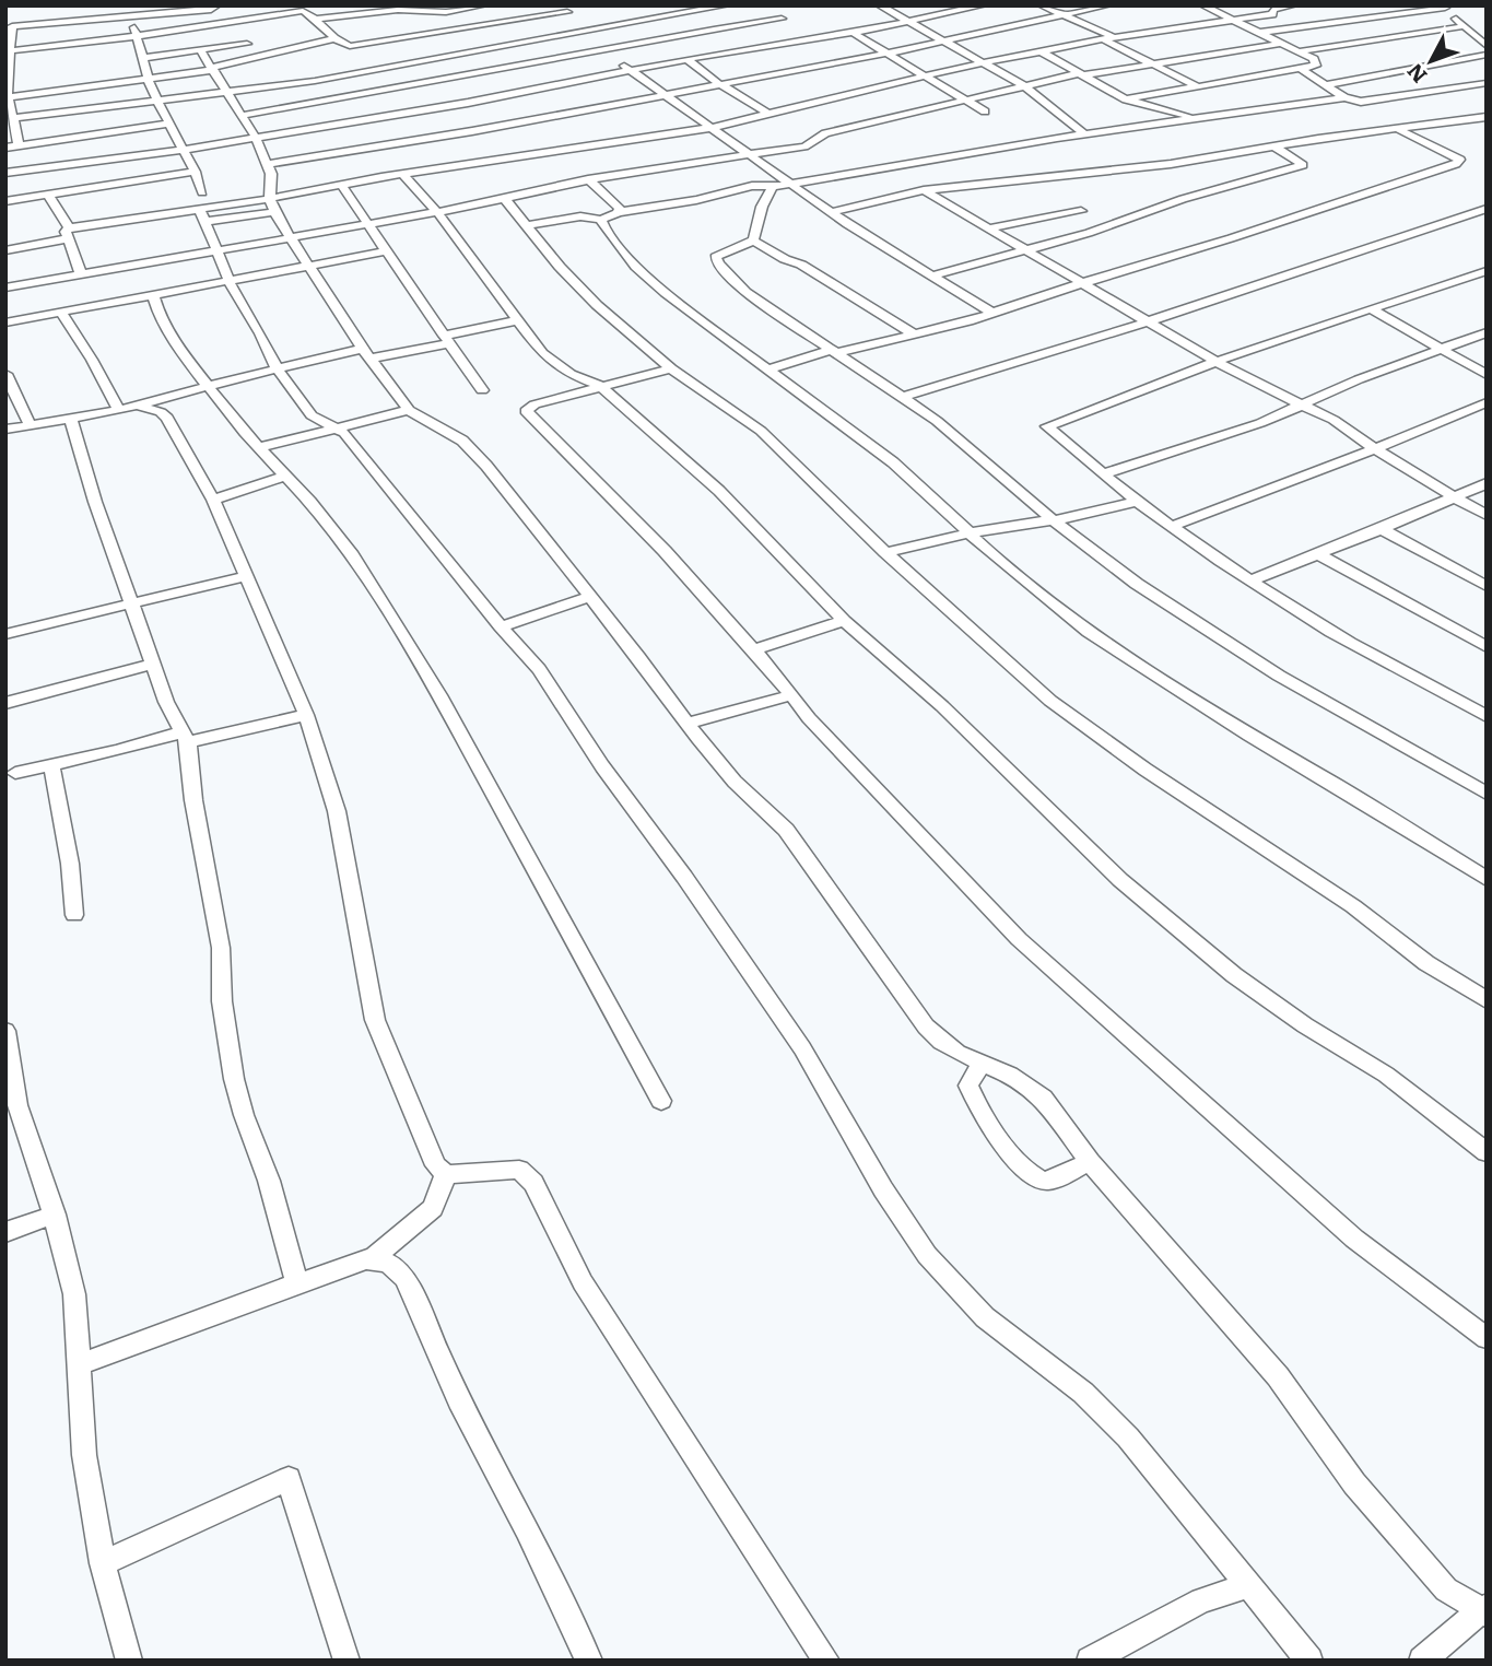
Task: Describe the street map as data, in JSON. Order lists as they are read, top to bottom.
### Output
{
  "north": "bottom left"
}
